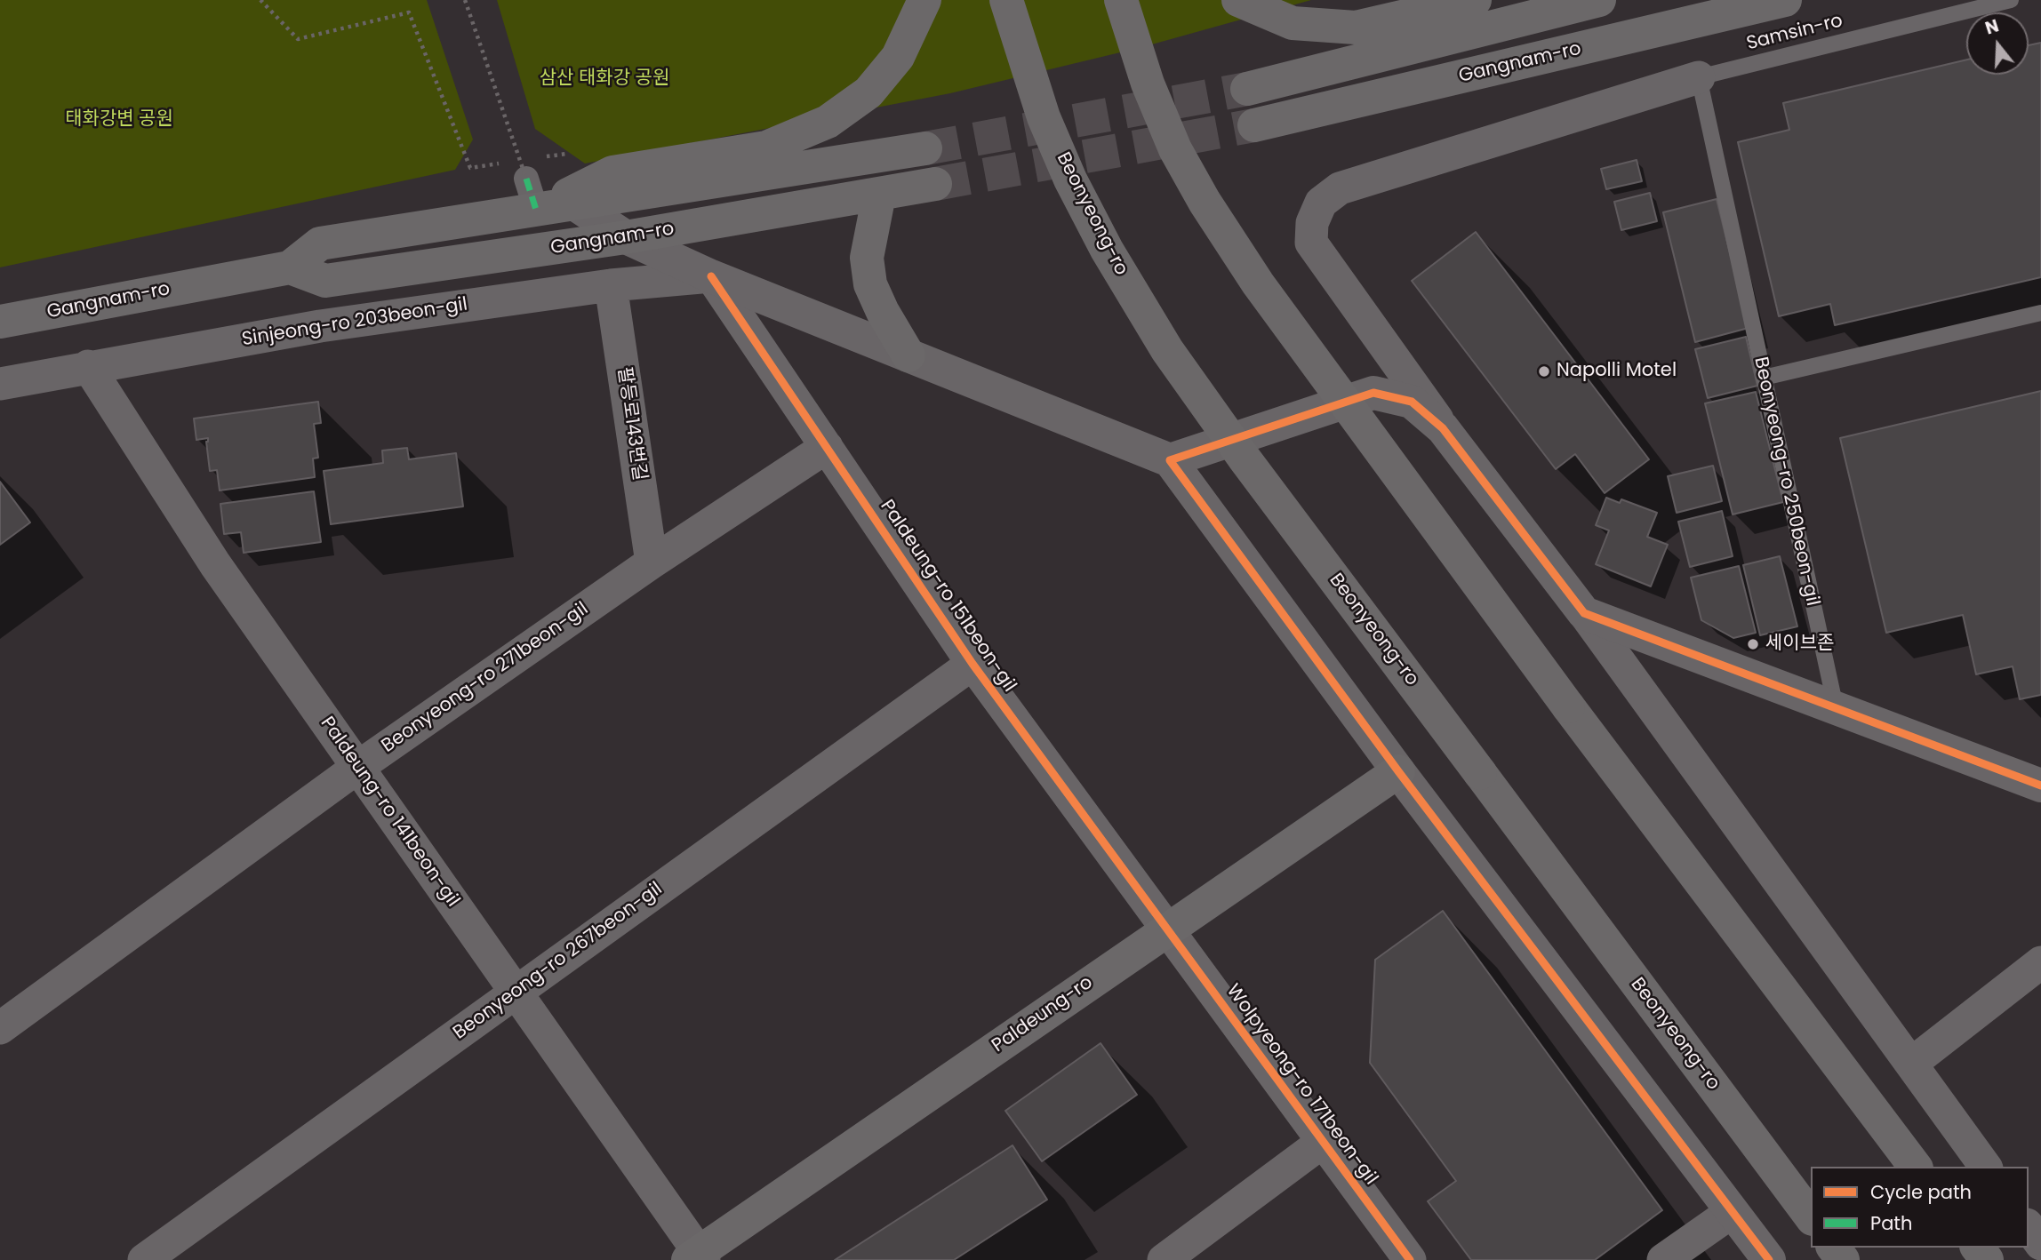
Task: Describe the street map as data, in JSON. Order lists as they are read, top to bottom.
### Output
{
  "streets": {
    "main road": ["Gangnam-ro", "Beonyeong-ro", "Paldeung-ro"],
    "street": [
      "Sinjeong-ro 203beon-gil",
      "팔등로143번길",
      "Paldeung-ro 151beon-gil",
      "Beonyeong-ro 271beon-gil",
      "Paldeung-ro 141beon-gil",
      "Beonyeong-ro 267beon-gil",
      "Wolpyeong-ro 171beon-gil"
    ],
    "lane": ["Samsin-ro", "Beonyeong-ro 250beon-gil"]
  },
  "crossings": [
    ["Samsin-ro", "Beonyeong-ro 250beon-gil"],
    ["Sinjeong-ro 203beon-gil", "팔등로143번길"],
    ["Sinjeong-ro 203beon-gil", "Paldeung-ro 151beon-gil"],
    ["Sinjeong-ro 203beon-gil", "Paldeung-ro 141beon-gil"],
    ["팔등로143번길", "Beonyeong-ro 271beon-gil"],
    ["Paldeung-ro 151beon-gil", "Beonyeong-ro 271beon-gil"],
    ["Paldeung-ro 151beon-gil", "Beonyeong-ro 267beon-gil"],
    ["Paldeung-ro 151beon-gil", "Paldeung-ro"],
    ["Paldeung-ro 151beon-gil", "Wolpyeong-ro 171beon-gil"],
    ["Beonyeong-ro 271beon-gil", "Paldeung-ro 141beon-gil"],
    ["Paldeung-ro 141beon-gil", "Beonyeong-ro 267beon-gil"],
    ["Paldeung-ro 141beon-gil", "Paldeung-ro"],
    ["Paldeung-ro", "Wolpyeong-ro 171beon-gil"]
  ],
  "parks": ["삼산 태화강 공원", "태화강변 공원"],
  "places": ["Napolli Motel", "세이브존"],
  "legend": ["Cycle path", "Path"],
  "north": "top"
}
